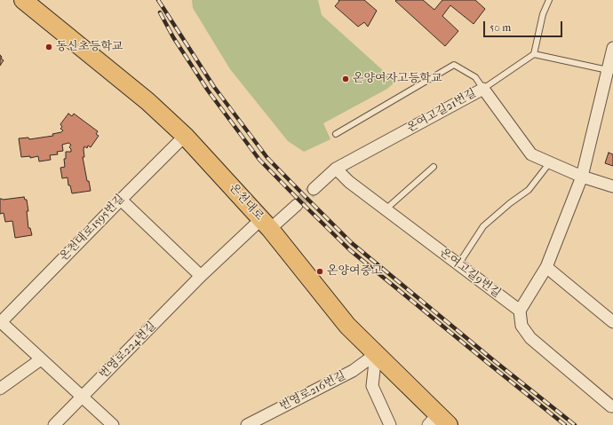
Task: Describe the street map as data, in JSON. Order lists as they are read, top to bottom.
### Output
{
  "streets": {
    "main road": ["온천대로"],
    "street": [
      "온여고길21번길",
      "온천대로1595번길",
      "온여고길9번길",
      "번영로224번길",
      "번영로216번길"
    ]
  },
  "crossings": [
    ["온여고길21번길", "온여고길9번길"],
    ["온천대로", "온천대로1595번길"],
    ["온천대로", "번영로224번길"],
    ["온천대로", "번영로216번길"]
  ],
  "places": ["동신초등학교", "온양여자고등학교", "온양여중고"],
  "scale_bar": "50 m"
}
